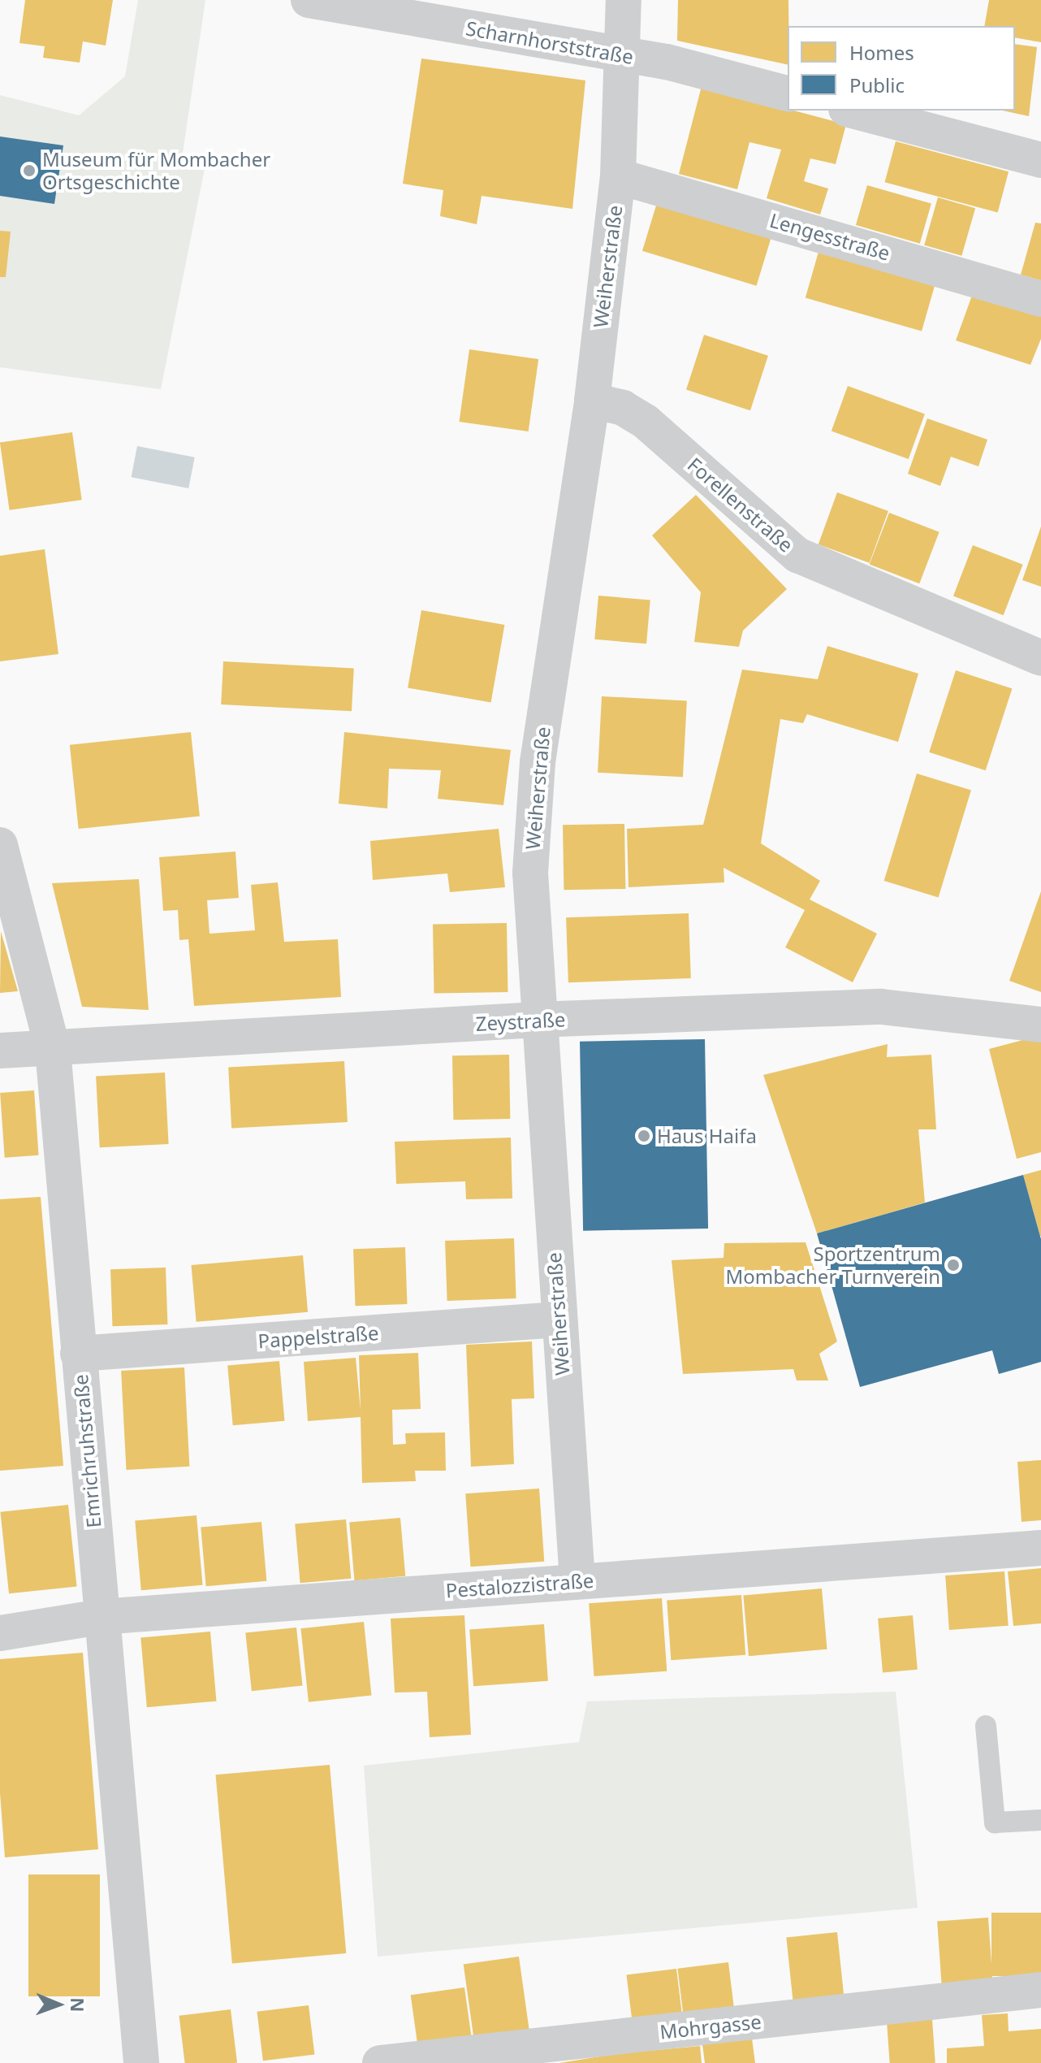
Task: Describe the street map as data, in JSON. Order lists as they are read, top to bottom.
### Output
{
  "streets": {
    "street": [
      "Scharnhorststraße",
      "Lengesstraße",
      "Weiherstraße",
      "Forellenstraße",
      "Zeystraße",
      "Pappelstraße",
      "Emrichruhstraße",
      "Pestalozzistraße",
      "Mohrgasse"
    ]
  },
  "crossings": [
    ["Scharnhorststraße", "Weiherstraße"],
    ["Lengesstraße", "Weiherstraße"],
    ["Weiherstraße", "Forellenstraße"],
    ["Weiherstraße", "Zeystraße"],
    ["Weiherstraße", "Pappelstraße"],
    ["Weiherstraße", "Pestalozzistraße"],
    ["Zeystraße", "Emrichruhstraße"],
    ["Pappelstraße", "Emrichruhstraße"],
    ["Emrichruhstraße", "Pestalozzistraße"]
  ],
  "places": ["Museum für Mombacher Ortsgeschichte", "Haus Haifa", "Sportzentrum Mombacher Turnverein"],
  "legend": ["Homes", "Public"],
  "north": "right"
}
